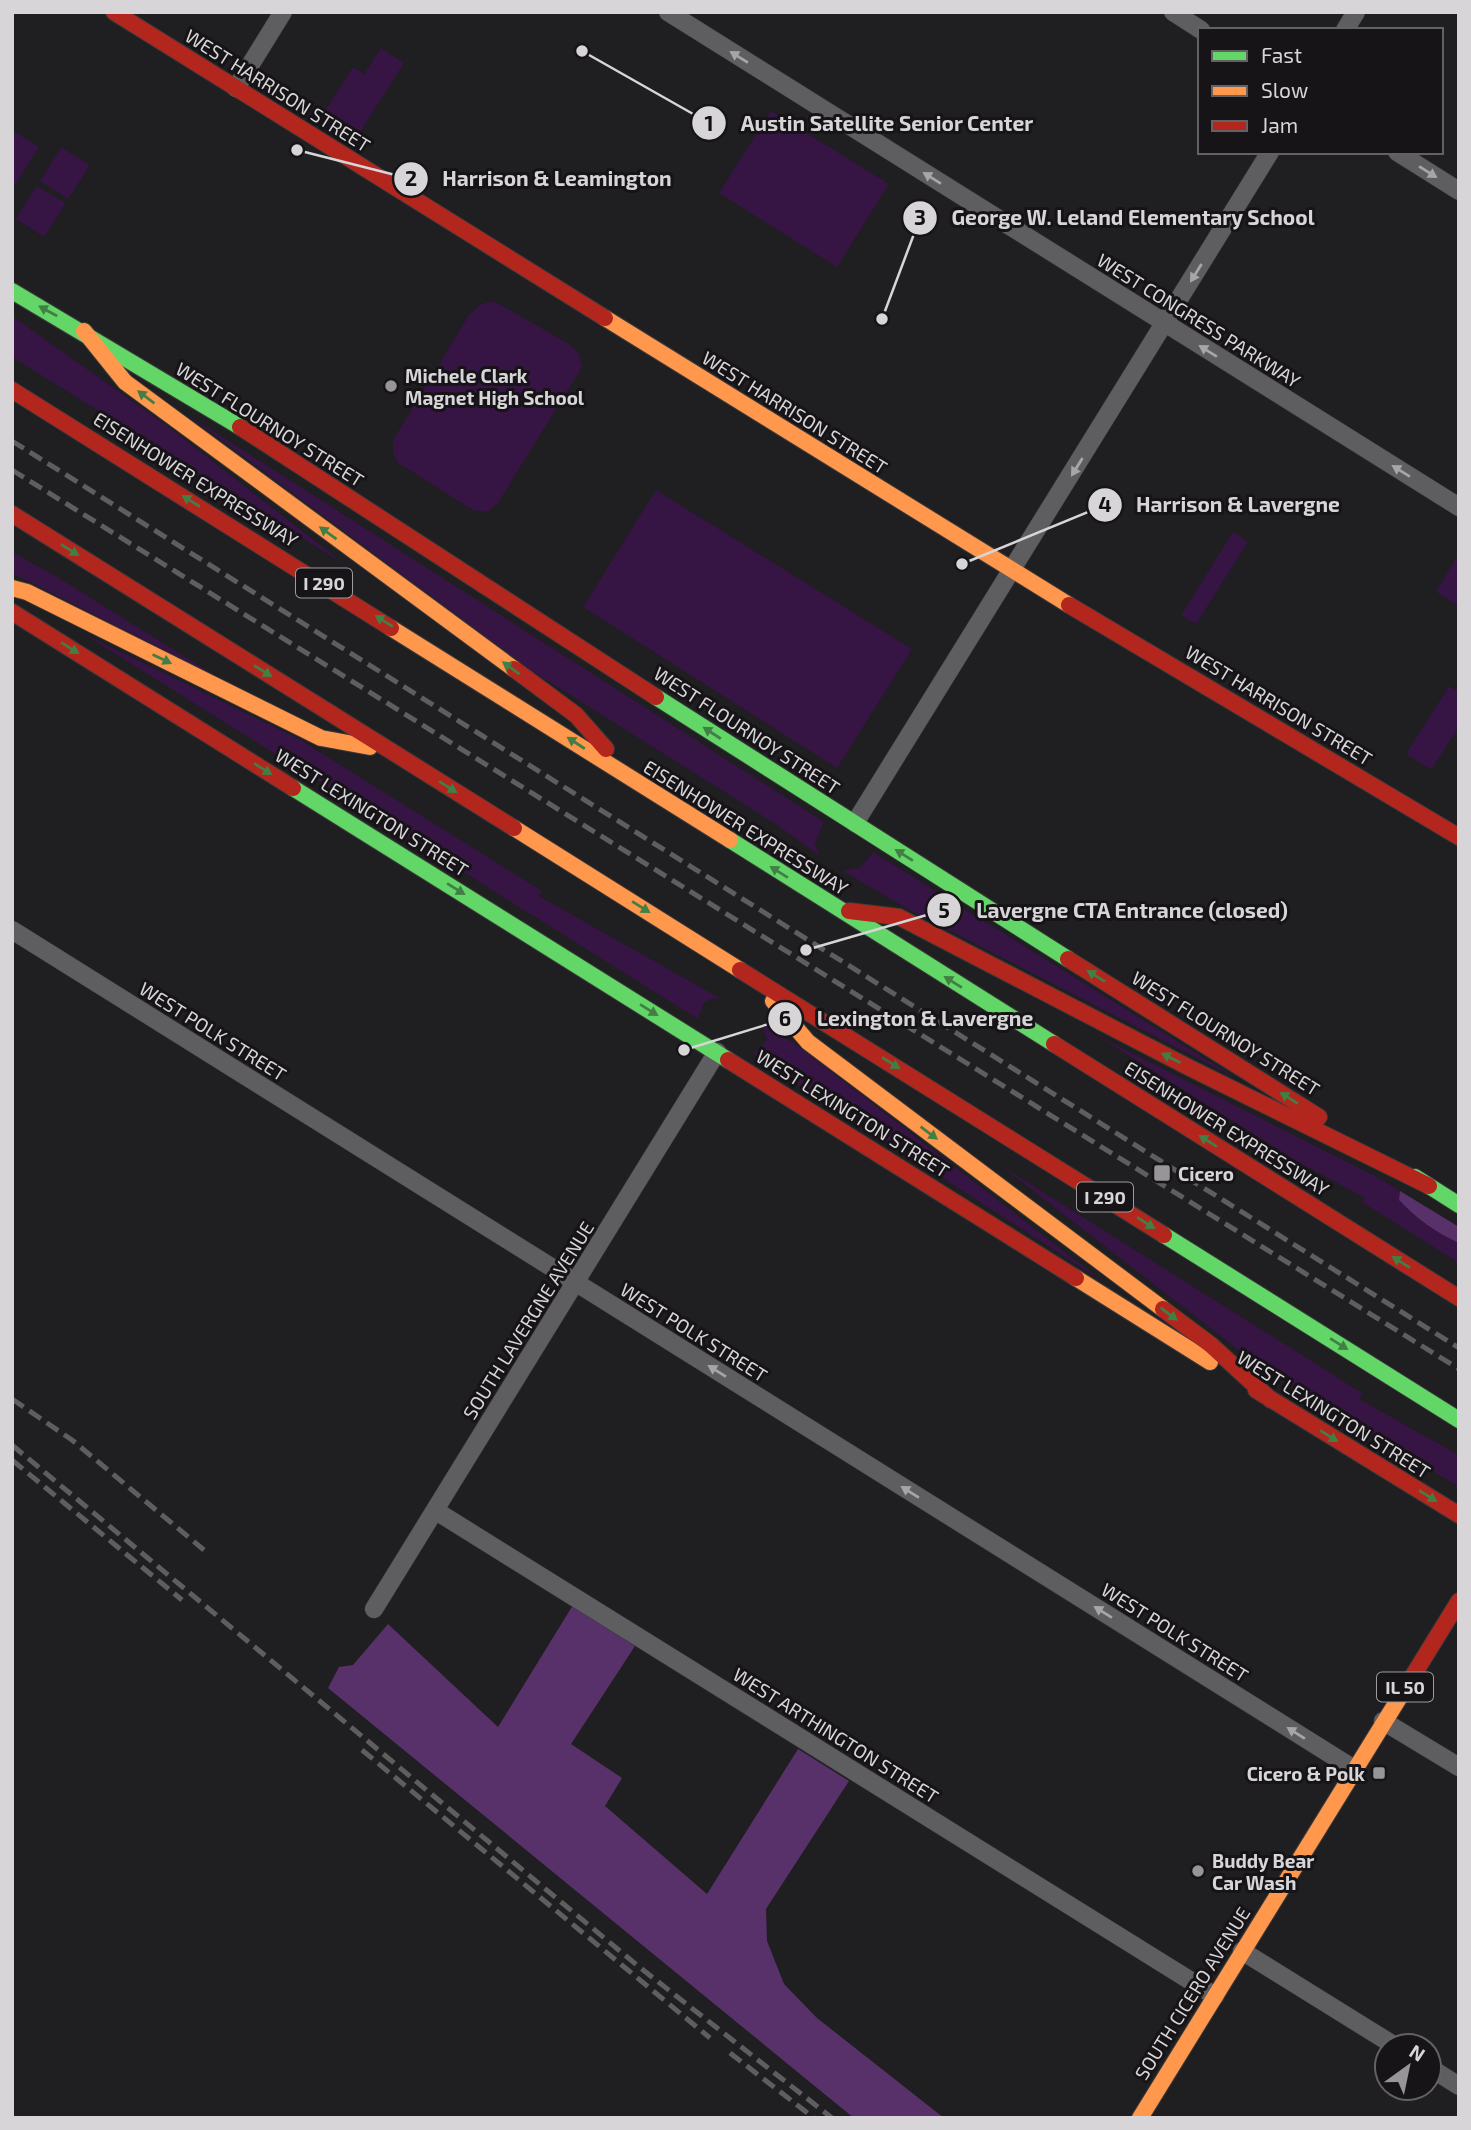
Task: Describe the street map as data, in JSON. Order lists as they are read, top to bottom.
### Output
{
  "streets": {
    "main road": [
      "WEST HARRISON STREET",
      "WEST FLOURNOY STREET",
      "EISENHOWER EXPRESSWAY",
      "I 290",
      "WEST LEXINGTON STREET",
      "IL 50",
      "SOUTH CICERO AVENUE"
    ],
    "street": [
      "WEST CONGRESS PARKWAY",
      "WEST POLK STREET",
      "SOUTH LAVERGNE AVENUE",
      "WEST ARTHINGTON STREET"
    ]
  },
  "crossings": [
    ["WEST LEXINGTON STREET", "SOUTH LAVERGNE AVENUE"],
    ["WEST POLK STREET", "SOUTH LAVERGNE AVENUE"],
    ["WEST POLK STREET", "SOUTH CICERO AVENUE"],
    ["SOUTH LAVERGNE AVENUE", "WEST ARTHINGTON STREET"],
    ["WEST ARTHINGTON STREET", "SOUTH CICERO AVENUE"]
  ],
  "one_way": ["WEST CONGRESS PARKWAY", "WEST POLK STREET"],
  "places": {
    "other": [
      "Austin Satellite Senior Center",
      "Harrison & Leamington",
      "George W. Leland Elementary School",
      "Michele Clark Magnet High School",
      "Harrison & Lavergne",
      "Lavergne CTA Entrance (closed)",
      "Lexington & Lavergne",
      "Buddy Bear Car Wash"
    ],
    "transit": ["Cicero", "Cicero & Polk"]
  },
  "legend": ["Fast", "Slow", "Jam"],
  "north": "top right"
}
